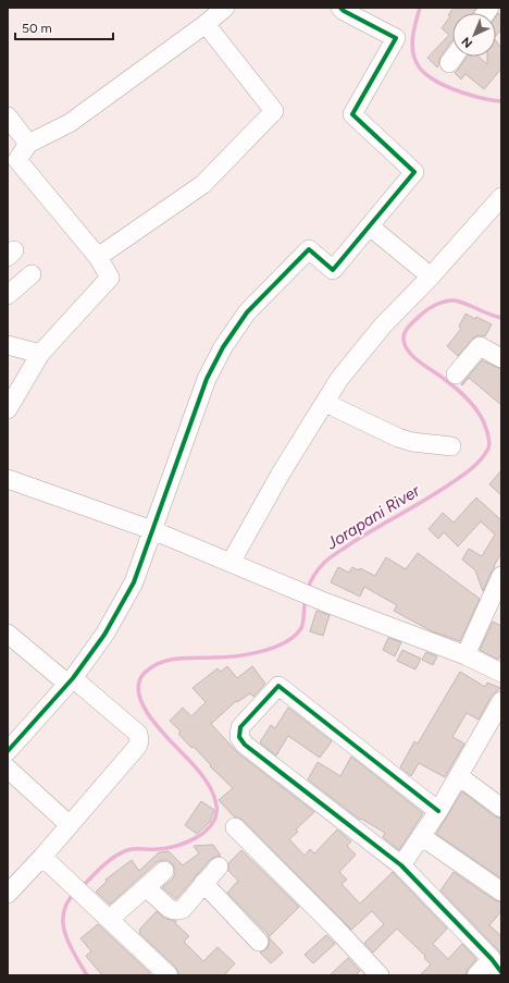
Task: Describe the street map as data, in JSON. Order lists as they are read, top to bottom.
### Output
{
  "water": ["Jorapani River"],
  "scale_bar": "50 m",
  "north": "bottom left"
}
